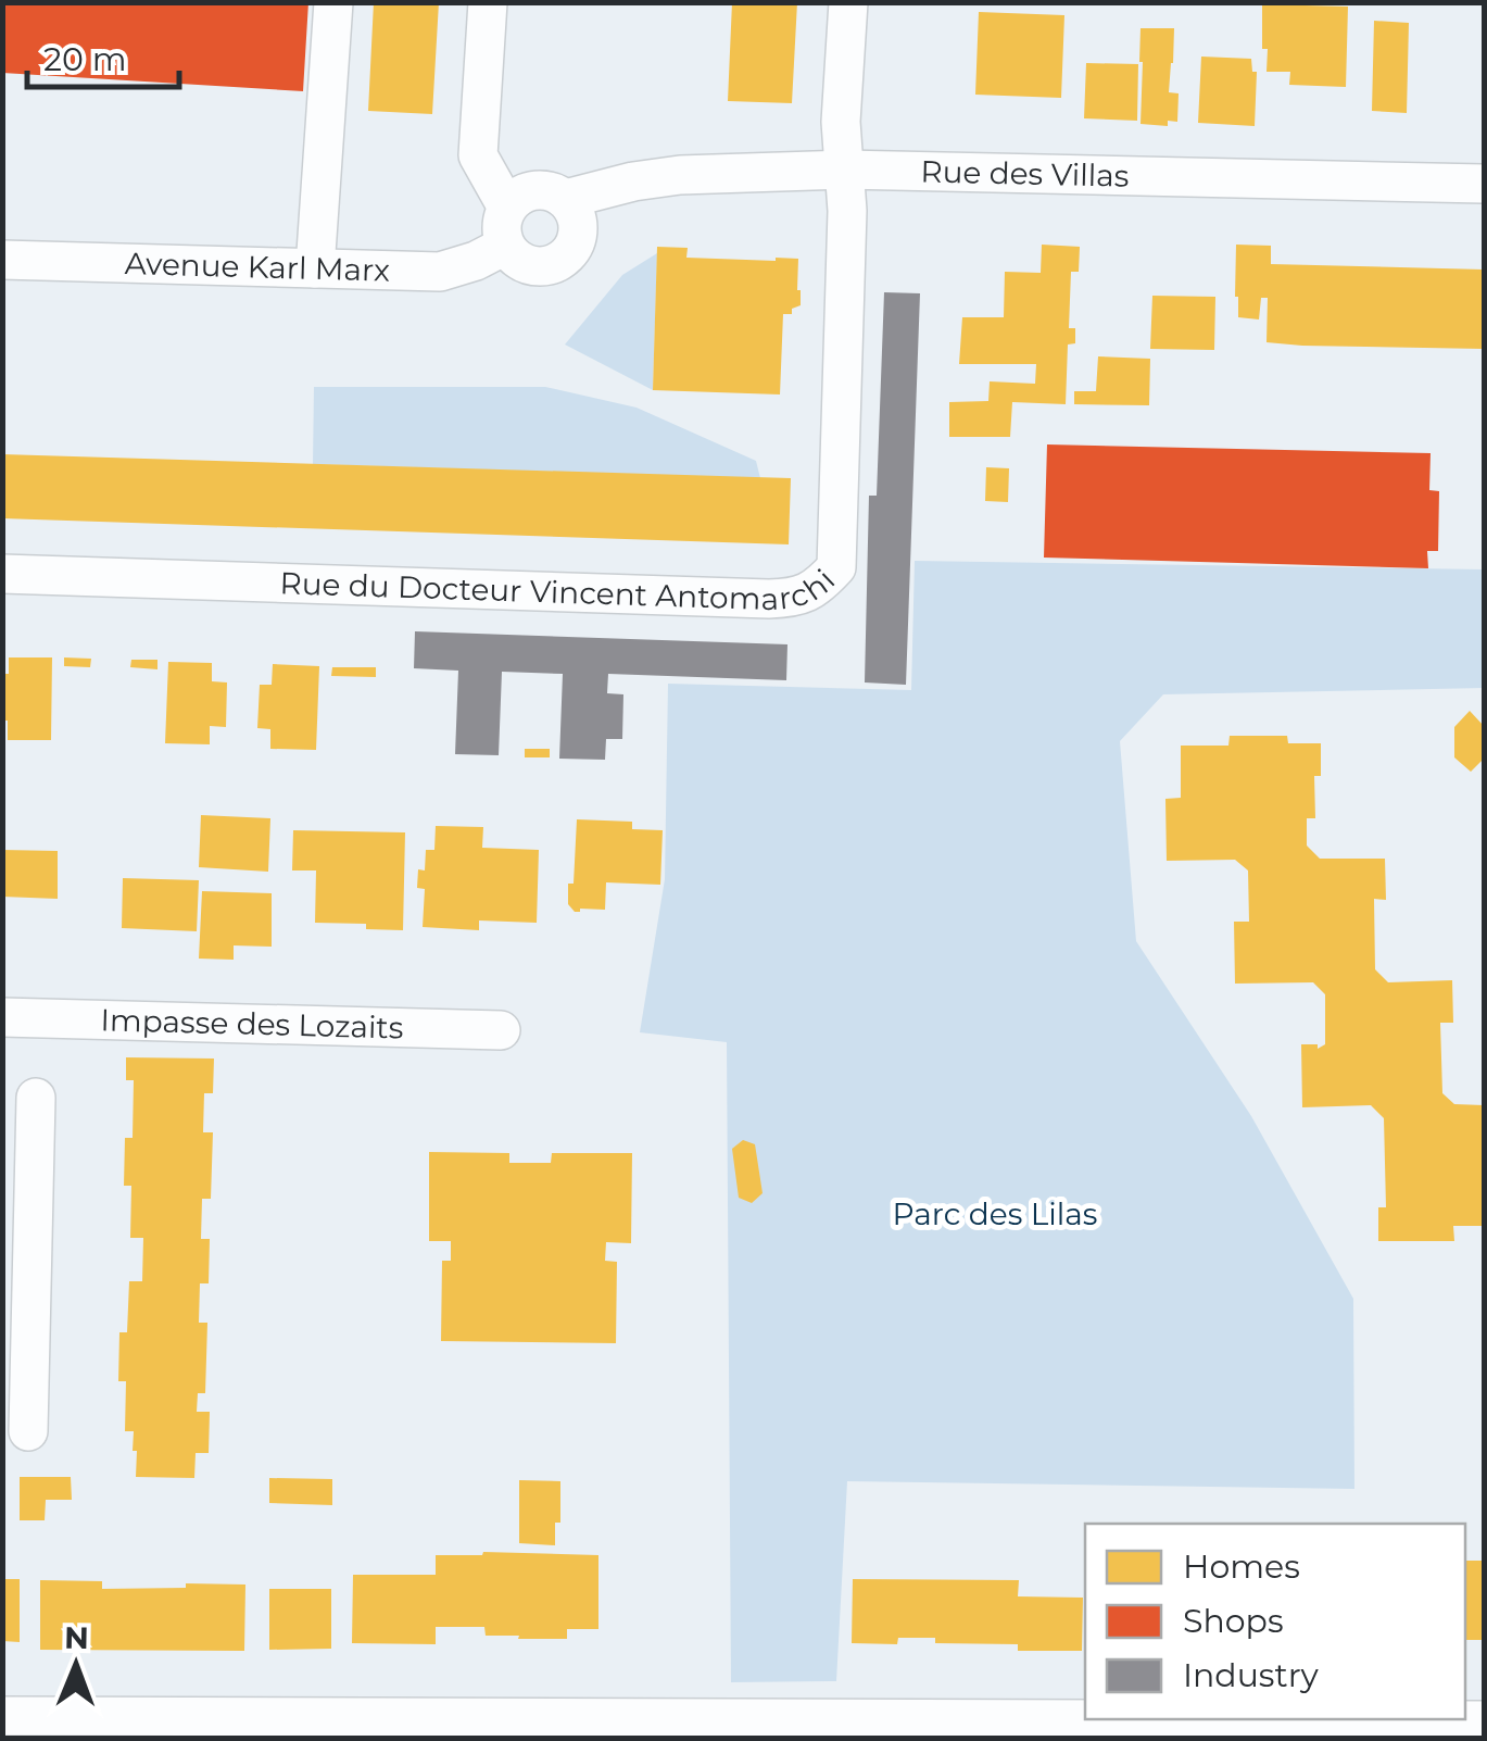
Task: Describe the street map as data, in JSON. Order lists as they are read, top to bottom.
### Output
{
  "streets": {
    "street": [
      "Rue des Villas",
      "Avenue Karl Marx",
      "Rue du Docteur Vincent Antomarchi",
      "Impasse des Lozaits"
    ]
  },
  "crossings": [
    ["Rue des Villas", "Avenue Karl Marx"],
    ["Rue des Villas", "Rue du Docteur Vincent Antomarchi"]
  ],
  "parks": ["Parc des Lilas"],
  "legend": ["Homes", "Shops", "Industry"],
  "scale_bar": "20 m",
  "north": "top"
}
